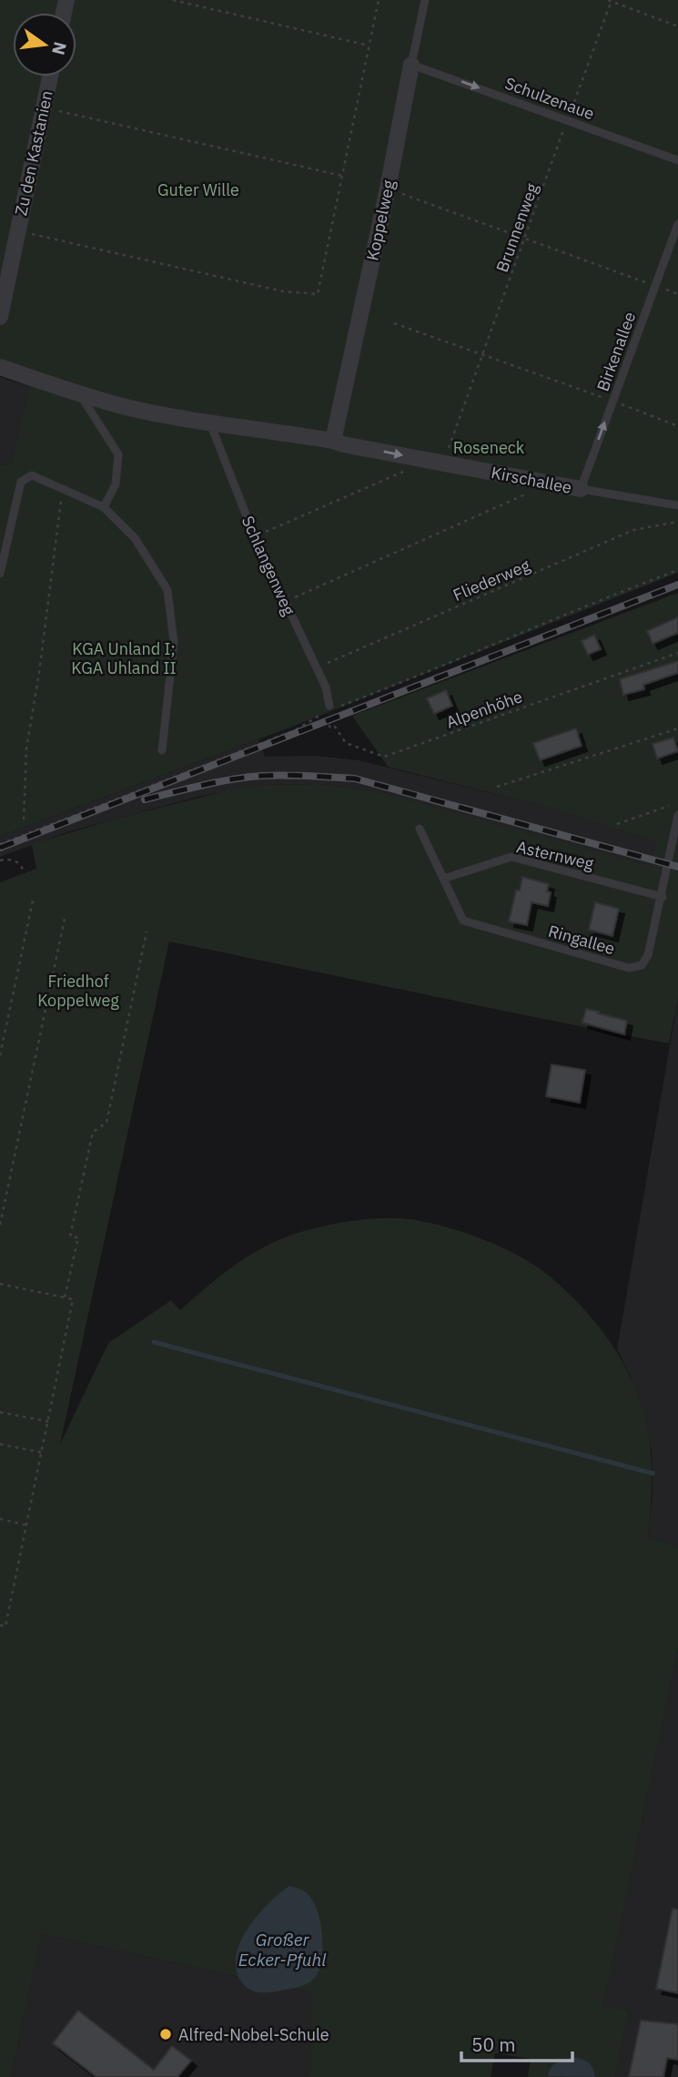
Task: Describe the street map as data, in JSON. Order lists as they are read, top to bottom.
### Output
{
  "streets": {
    "street": ["Zu den Kastanien", "Koppelweg", "Kirschallee"],
    "lane": [
      "Schulzenaue",
      "Birkenallee",
      "Schlangenweg",
      "Asternweg",
      "Ringallee"
    ],
    "path": ["Brunnenweg", "Fliederweg", "Alpenhöhe"]
  },
  "crossings": [
    ["Schulzenaue", "Koppelweg"],
    ["Schulzenaue", "Brunnenweg"],
    ["Koppelweg", "Kirschallee"],
    ["Brunnenweg", "Kirschallee"],
    ["Birkenallee", "Kirschallee"],
    ["Schlangenweg", "Fliederweg"],
    ["Schlangenweg", "Alpenhöhe"],
    ["Asternweg", "Ringallee"]
  ],
  "one_way": ["Schulzenaue", "Kirschallee"],
  "water": ["Großer Ecker-Pfuhl"],
  "parks": [
    "Guter Wille",
    "Roseneck",
    "KGA Unland I; KGA Uhland II",
    "Friedhof Koppelweg"
  ],
  "places": ["Alfred-Nobel-Schule"],
  "scale_bar": "50 m",
  "north": "right"
}
